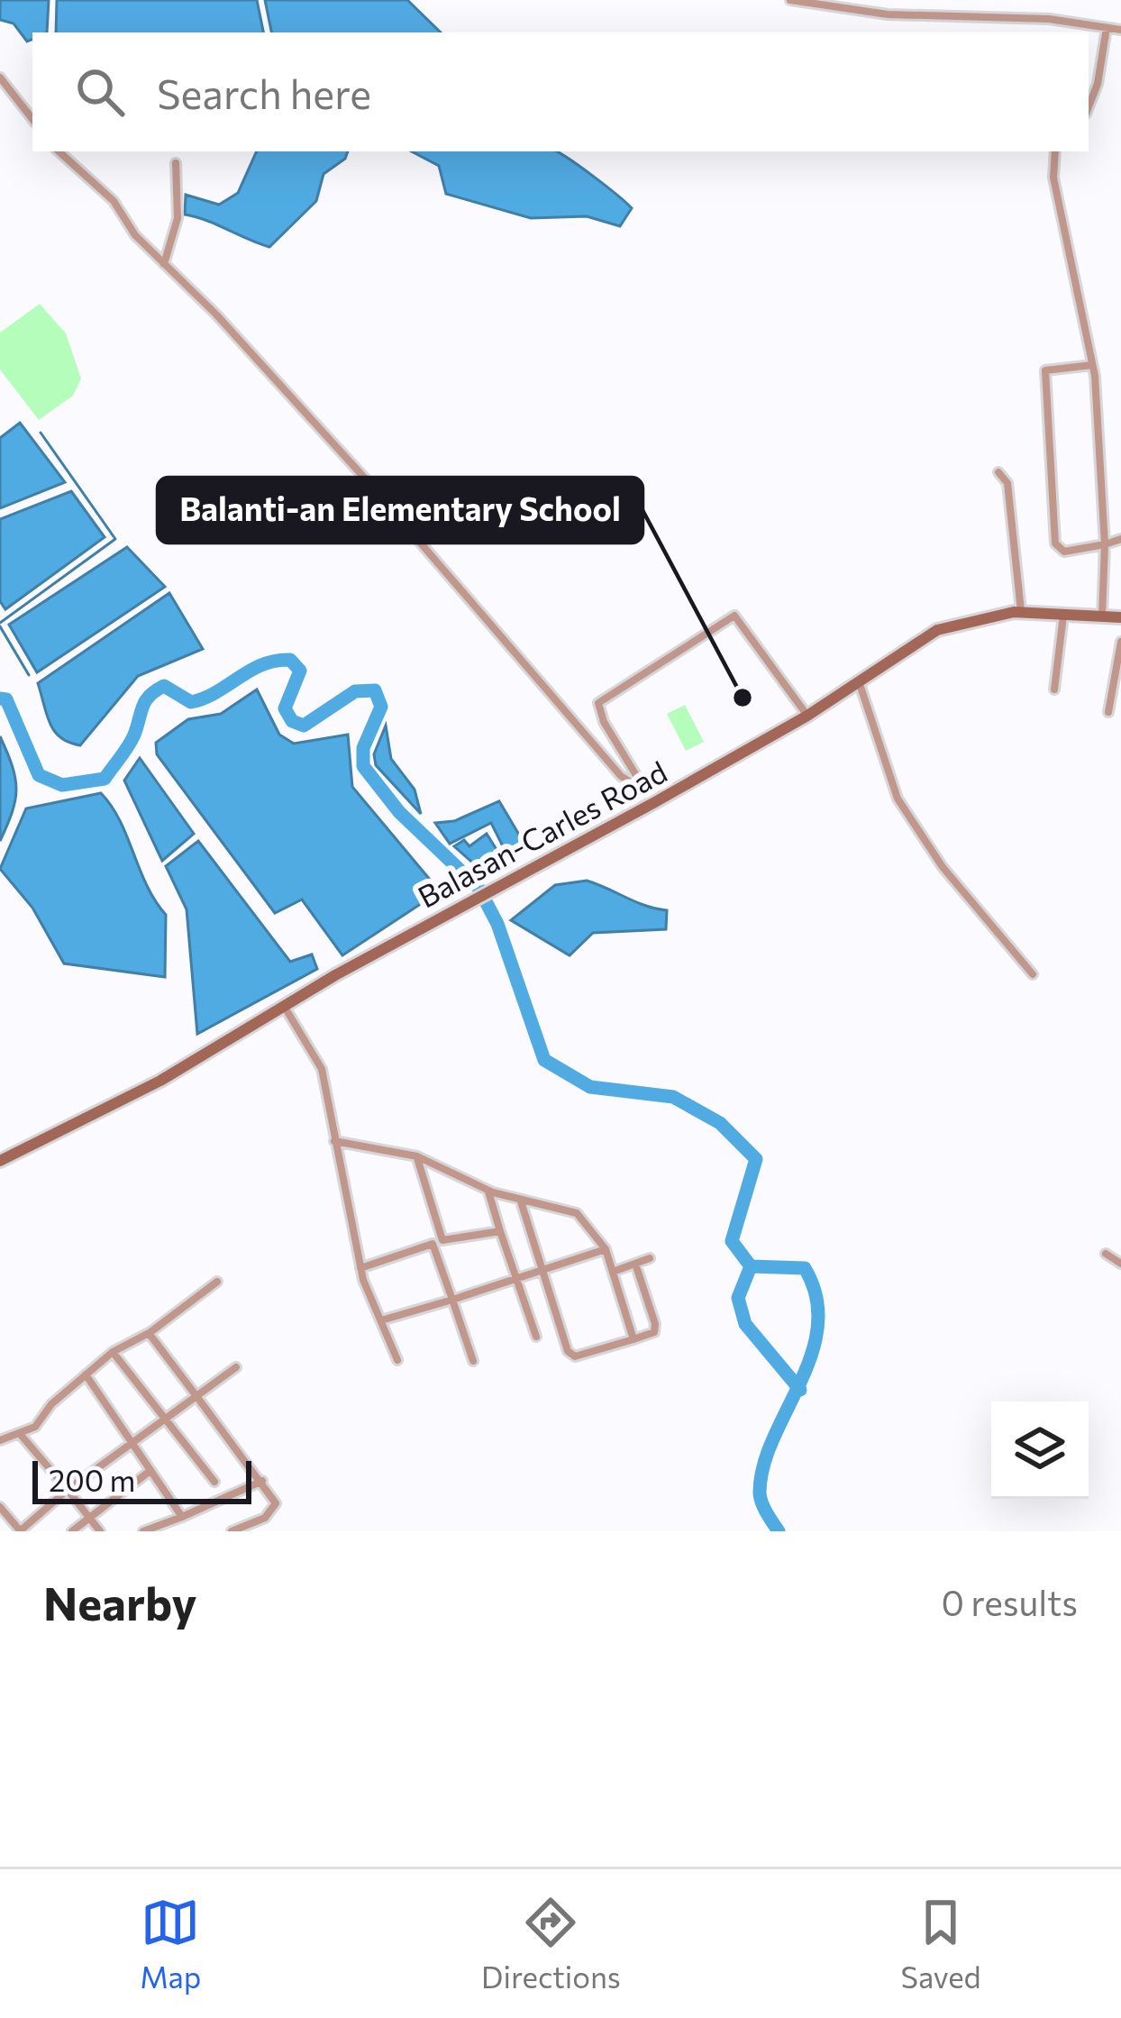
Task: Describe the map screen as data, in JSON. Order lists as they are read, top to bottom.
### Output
{
  "streets": {
    "main road": ["Balasan-Carles Road"]
  },
  "places": ["Balanti-an Elementary School"],
  "scale_bar": "200 m",
  "page": {
    "search": "Search here",
    "scale": "200 m",
    "heading": ["Nearby", "0 results"],
    "nav": ["Map", "Directions", "Saved"]
  }
}
